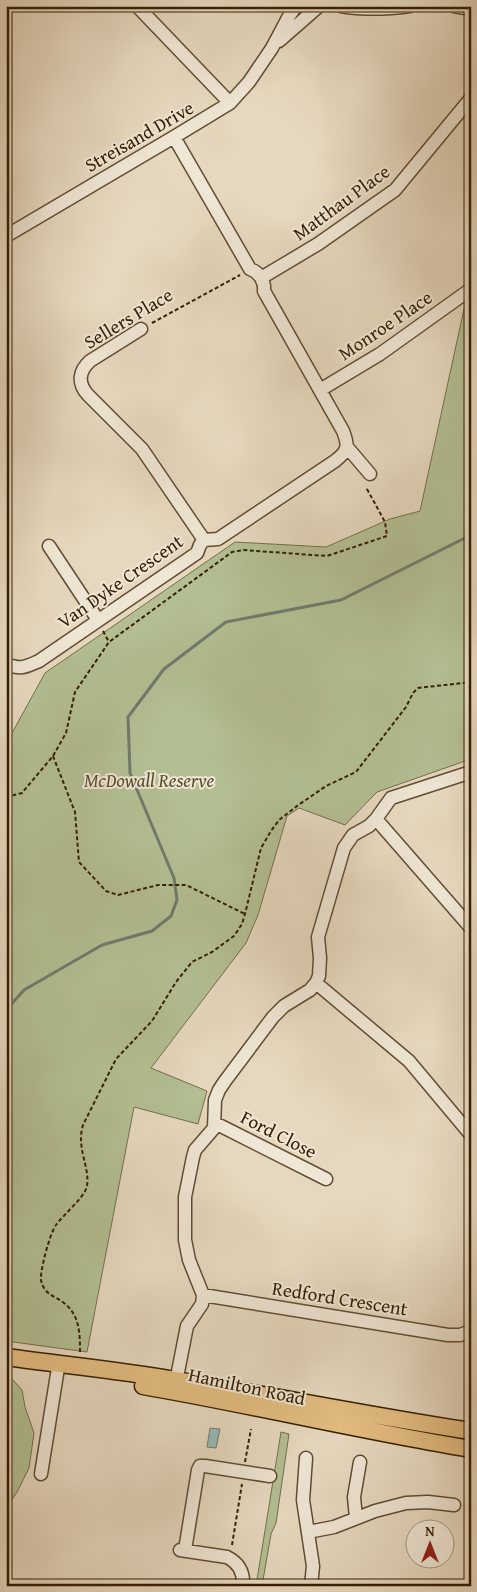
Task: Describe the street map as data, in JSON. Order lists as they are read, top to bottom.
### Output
{
  "streets": {
    "main road": ["Hamilton Road"],
    "street": [
      "Streisand Drive",
      "Matthau Place",
      "Sellers Place",
      "Monroe Place",
      "Van Dyke Crescent",
      "Ford Close",
      "Redford Crescent"
    ]
  },
  "crossings": [
    ["Sellers Place", "Van Dyke Crescent"]
  ],
  "parks": ["McDowall Reserve"],
  "north": "top"
}
